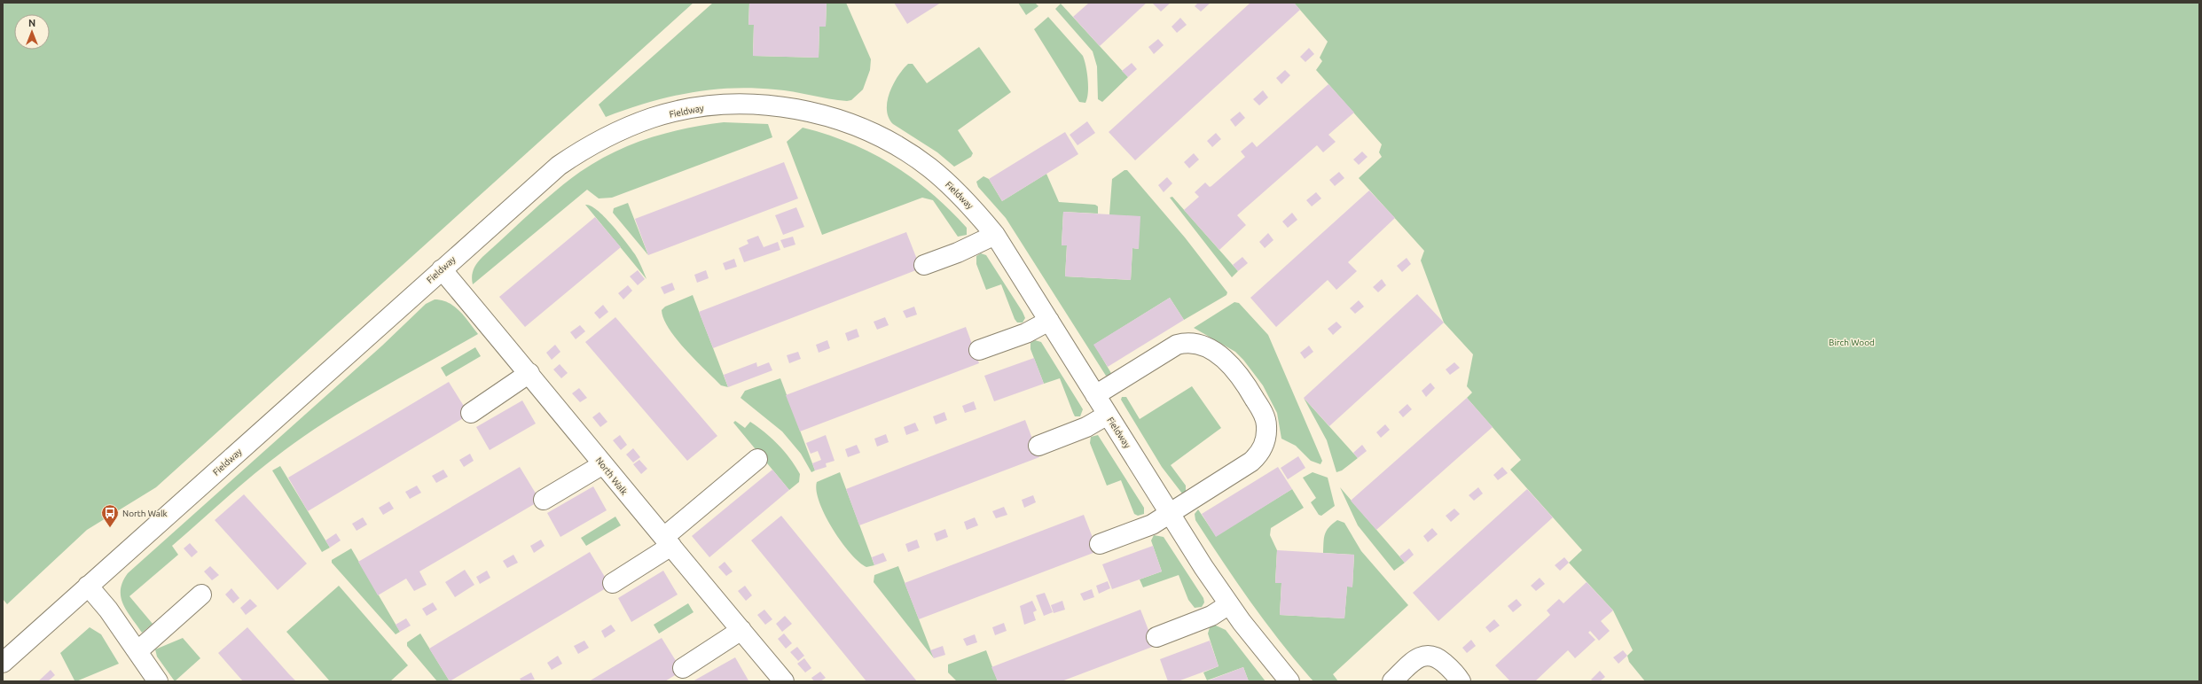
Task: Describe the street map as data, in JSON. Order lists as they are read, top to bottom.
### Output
{
  "streets": {
    "street": ["Fieldway", "North Walk"]
  },
  "crossings": [
    ["Fieldway", "North Walk"]
  ],
  "parks": ["Birch Wood"],
  "places": {
    "bus stop": ["North Walk"]
  },
  "north": "top"
}
